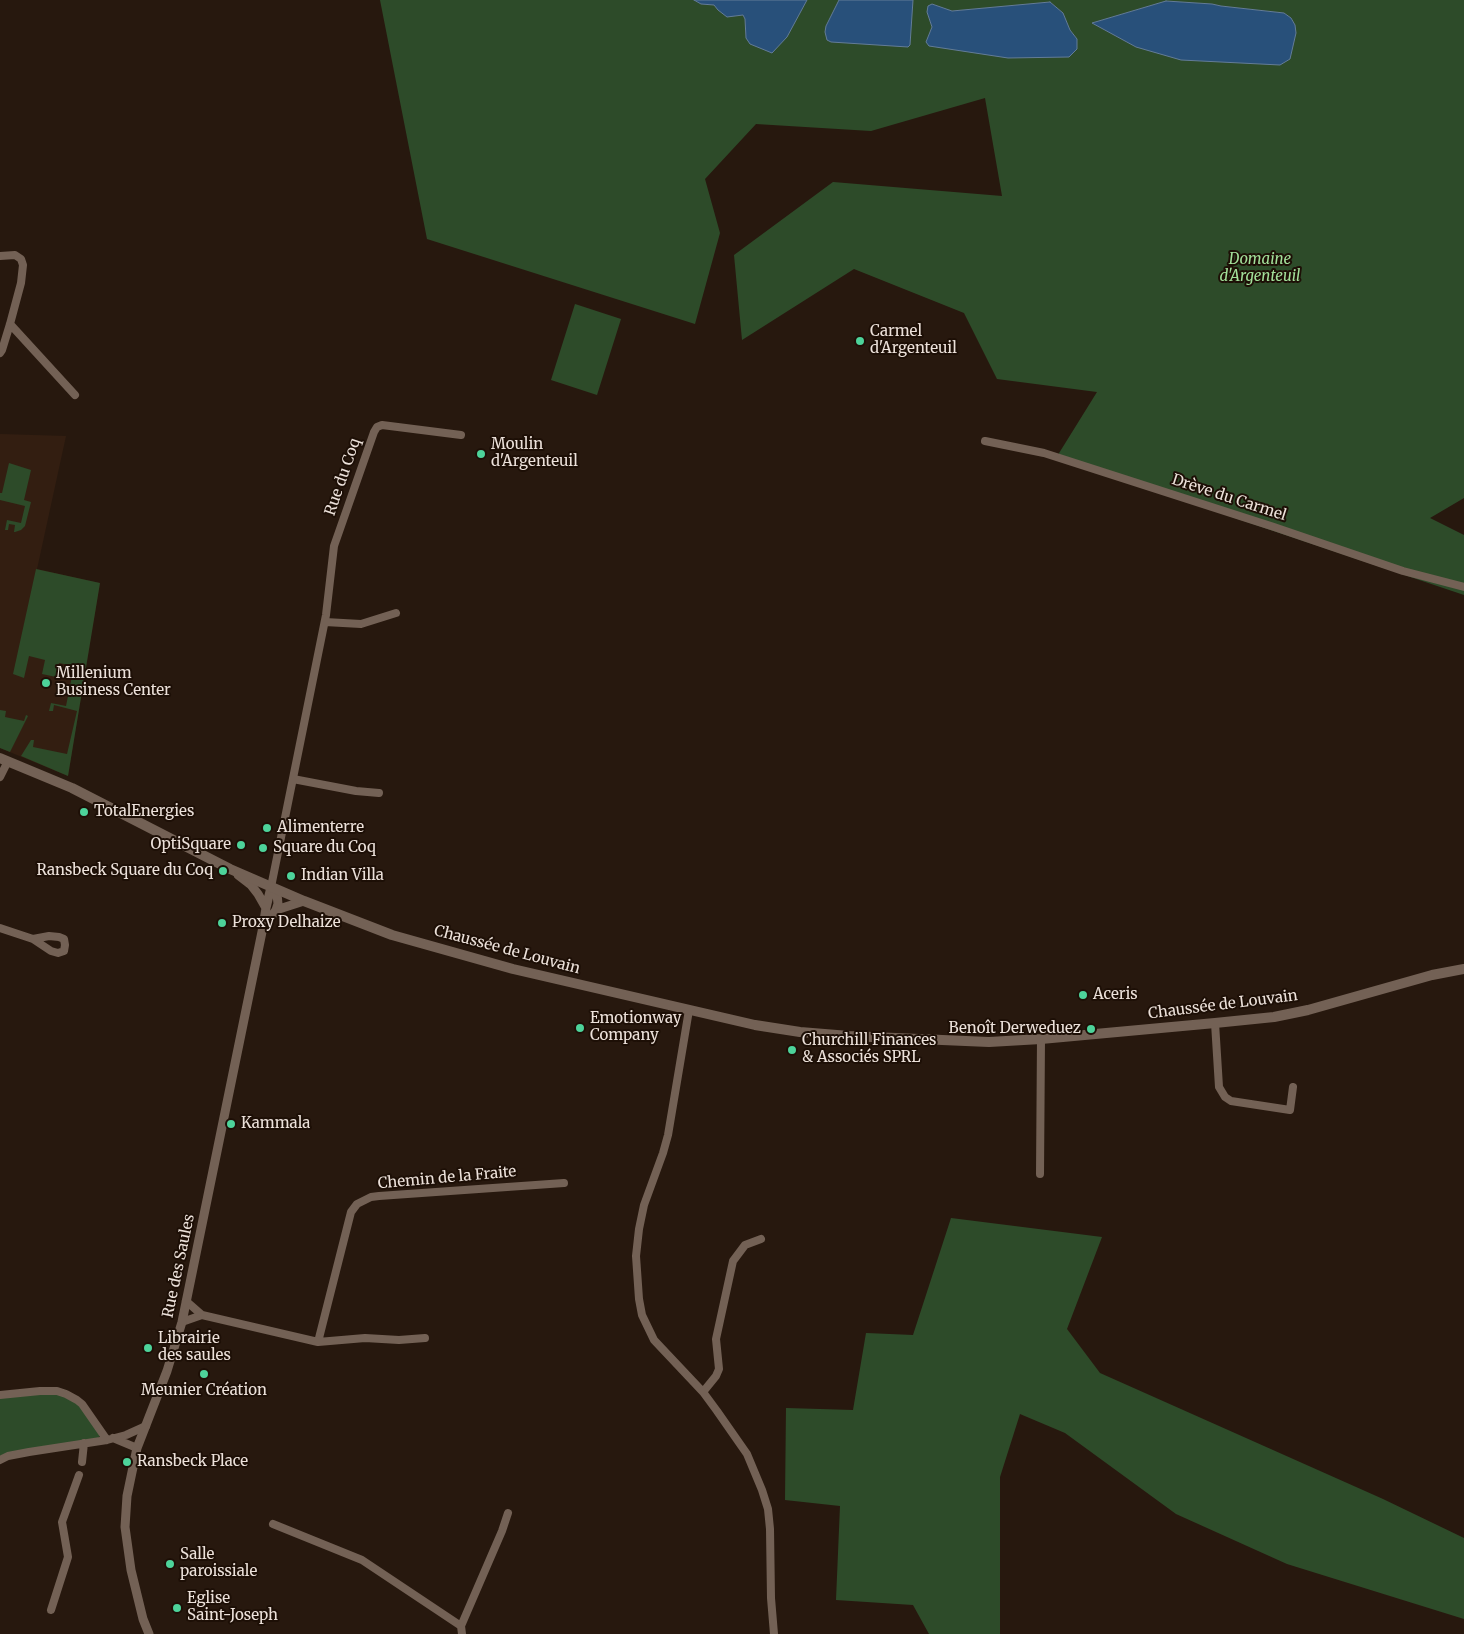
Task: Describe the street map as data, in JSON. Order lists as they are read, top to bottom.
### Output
{
  "streets": {
    "main road": ["Chaussée de Louvain"],
    "street": [
      "Rue du Coq",
      "Drève du Carmel",
      "Chemin de la Fraite",
      "Rue des Saules"
    ]
  },
  "crossings": [
    ["Rue du Coq", "Chaussée de Louvain"],
    ["Rue du Coq", "Rue des Saules"],
    ["Chaussée de Louvain", "Rue des Saules"]
  ],
  "parks": ["Domaine d'Argenteuil"],
  "places": [
    "Carmel d'Argenteuil",
    "Moulin d'Argenteuil",
    "Millenium Business Center",
    "TotalEnergies",
    "Alimenterre",
    "OptiSquare",
    "Square du Coq",
    "Ransbeck Square du Coq",
    "Indian Villa",
    "Proxy Delhaize",
    "Aceris",
    "Emotionway Company",
    "Benoît Derweduez",
    "Churchill Finances & Associés SPRL",
    "Kammala",
    "Librairie des saules",
    "Meunier Création",
    "Ransbeck Place",
    "Salle paroissiale",
    "Eglise Saint-Joseph"
  ]
}
